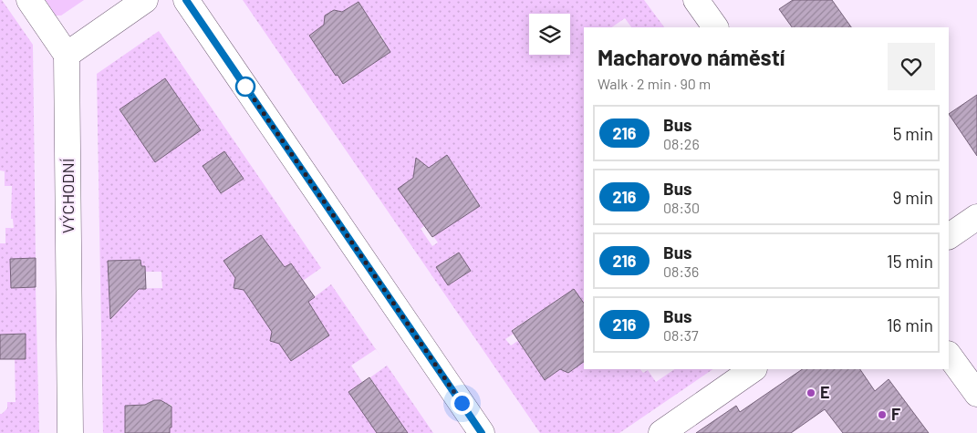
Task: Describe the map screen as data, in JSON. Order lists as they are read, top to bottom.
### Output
{
  "streets": {
    "street": ["VÝCHODNÍ"]
  },
  "places": ["E", "F"],
  "lines": ["bus line 216"],
  "page": {
    "heading": ["Macharovo náměstí", "Walk · 2 min · 90 m"],
    "list": [
      {
        "mark": "216",
        "name": "Bus",
        "note": "08:26",
        "value": "5 min"
      },
      {
        "mark": "216",
        "name": "Bus",
        "note": "08:30",
        "value": "9 min"
      },
      {
        "mark": "216",
        "name": "Bus",
        "note": "08:36",
        "value": "15 min"
      },
      {
        "mark": "216",
        "name": "Bus",
        "note": "08:37",
        "value": "16 min"
      }
    ]
  }
}
